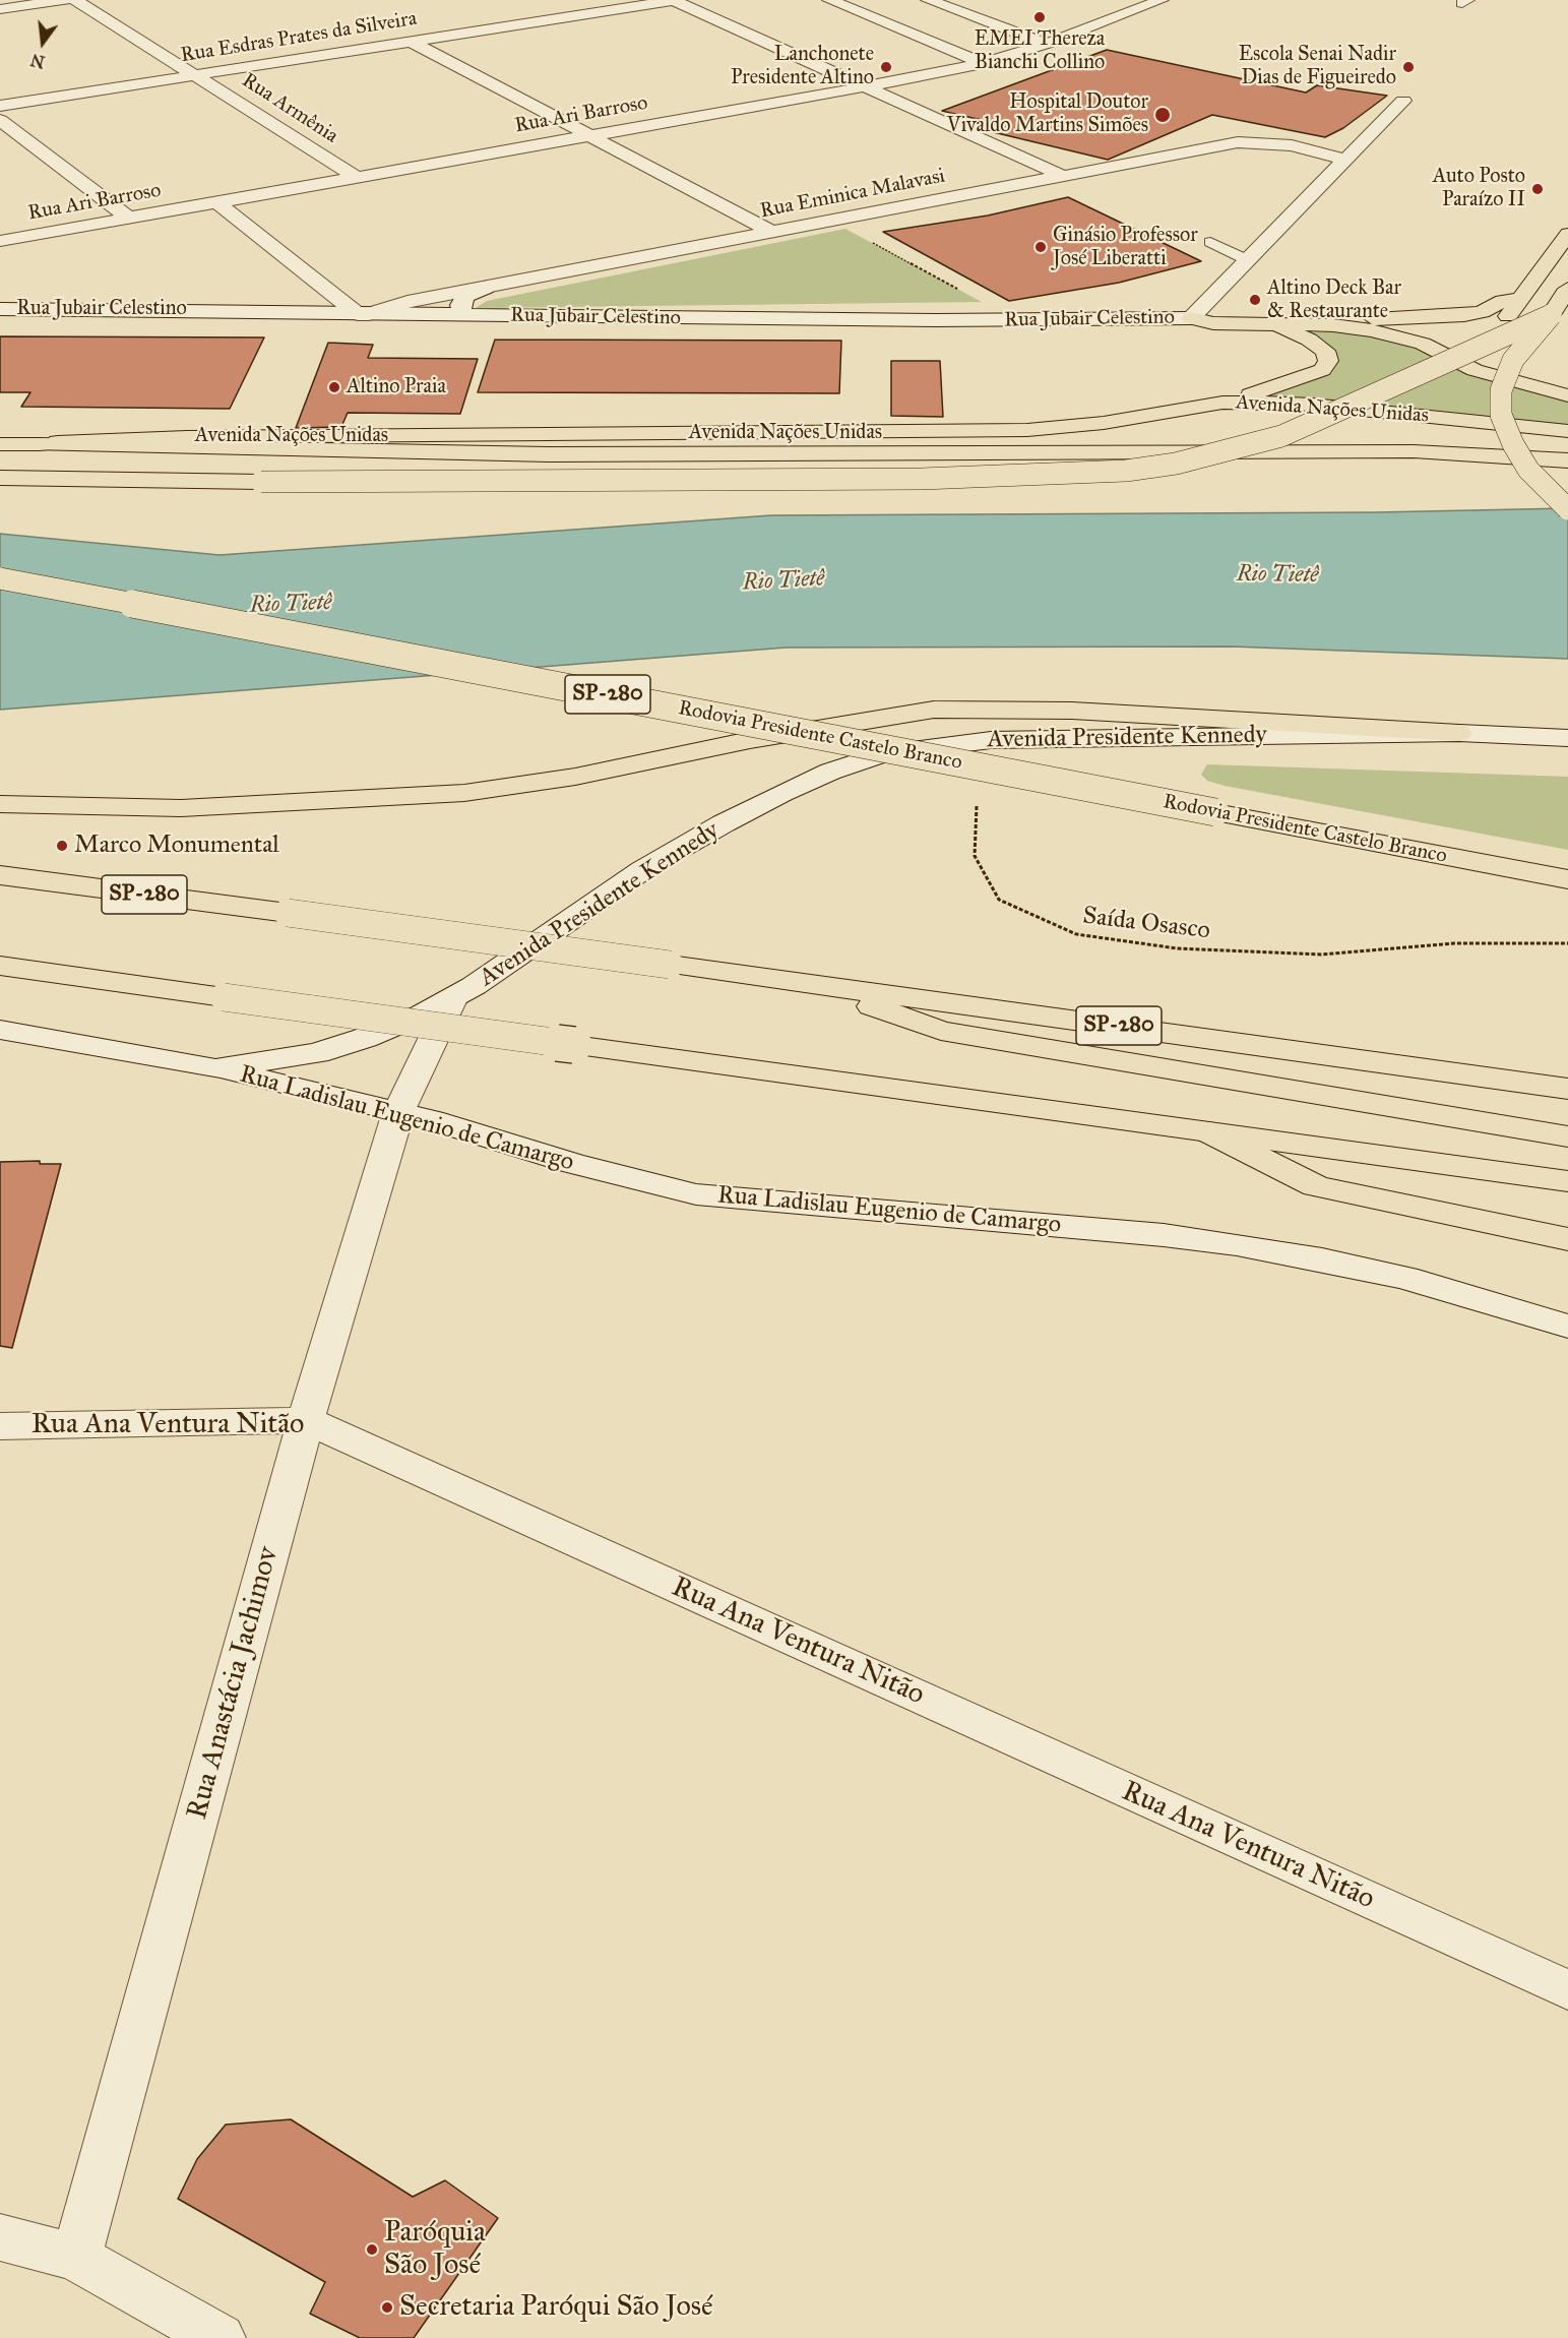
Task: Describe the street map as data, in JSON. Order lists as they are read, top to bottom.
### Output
{
  "streets": {
    "main road": ["Avenida Nações Unidas", "SP-280", "Rodovia Presidente Castelo Branco"],
    "street": [
      "Rua Esdras Prates da Silveira",
      "Rua Armênia",
      "Rua Ari Barroso",
      "Rua Eminica Malavasi",
      "Rua Jubair Celestino",
      "Avenida Presidente Kennedy",
      "Rua Ladislau Eugenio de Camargo",
      "Rua Ana Ventura Nitão",
      "Rua Anastácia Jachimov"
    ],
    "path": ["Saída Osasco"]
  },
  "crossings": [
    ["Rua Esdras Prates da Silveira", "Rua Armênia"],
    ["Rua Armênia", "Rua Ari Barroso"],
    ["Rua Eminica Malavasi", "Rua Jubair Celestino"],
    ["Avenida Presidente Kennedy", "Rua Ladislau Eugenio de Camargo"],
    ["Avenida Presidente Kennedy", "Rua Anastácia Jachimov"],
    ["Rua Ladislau Eugenio de Camargo", "Rua Anastácia Jachimov"],
    ["Rua Ana Ventura Nitão", "Rua Anastácia Jachimov"]
  ],
  "water": ["Rio Tietê"],
  "places": [
    "EMEI Thereza Bianchi Collino",
    "Lanchonete Presidente Altino",
    "Escola Senai Nadir Dias de Figueiredo",
    "Hospital Doutor Vivaldo Martins Simões",
    "Auto Posto Paraízo II",
    "Ginásio Professor José Liberatti",
    "Altino Deck Bar & Restaurante",
    "Altino Praia",
    "Marco Monumental",
    "Paróquia São José",
    "Secretaria Paróqui São José"
  ],
  "north": "bottom"
}
